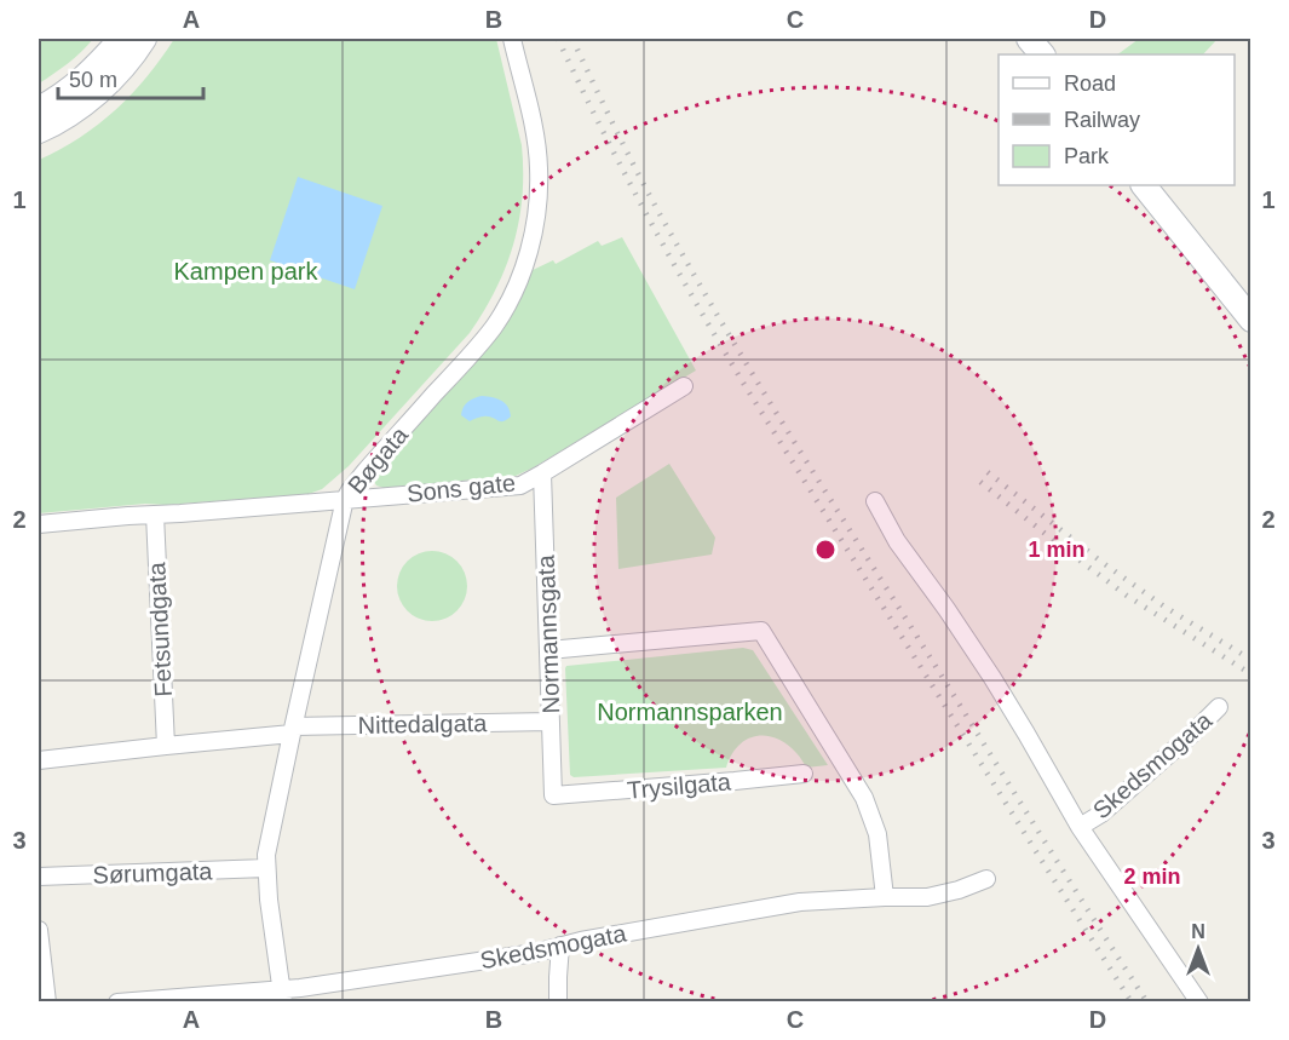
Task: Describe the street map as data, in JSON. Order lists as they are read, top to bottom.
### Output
{
  "streets": {
    "street": [
      "Bøgata",
      "Sons gate",
      "Fetsundgata",
      "Normannsgata",
      "Nittedalgata",
      "Skedsmogata",
      "Trysilgata",
      "Sørumgata"
    ]
  },
  "crossings": [
    ["Bøgata", "Sons gate"],
    ["Bøgata", "Nittedalgata"],
    ["Bøgata", "Skedsmogata"],
    ["Bøgata", "Sørumgata"],
    ["Sons gate", "Fetsundgata"],
    ["Sons gate", "Normannsgata"],
    ["Fetsundgata", "Nittedalgata"],
    ["Normannsgata", "Nittedalgata"],
    ["Normannsgata", "Trysilgata"]
  ],
  "parks": ["Kampen park", "Normannsparken"],
  "legend": ["Road", "Railway", "Park"],
  "scale_bar": "50 m",
  "north": "top",
  "grid": {
    "columns": [
      "A",
      "B",
      "C",
      "D"
    ],
    "rows": ["1", "2", "3"]
  },
  "rings": ["1 min", "2 min"]
}
